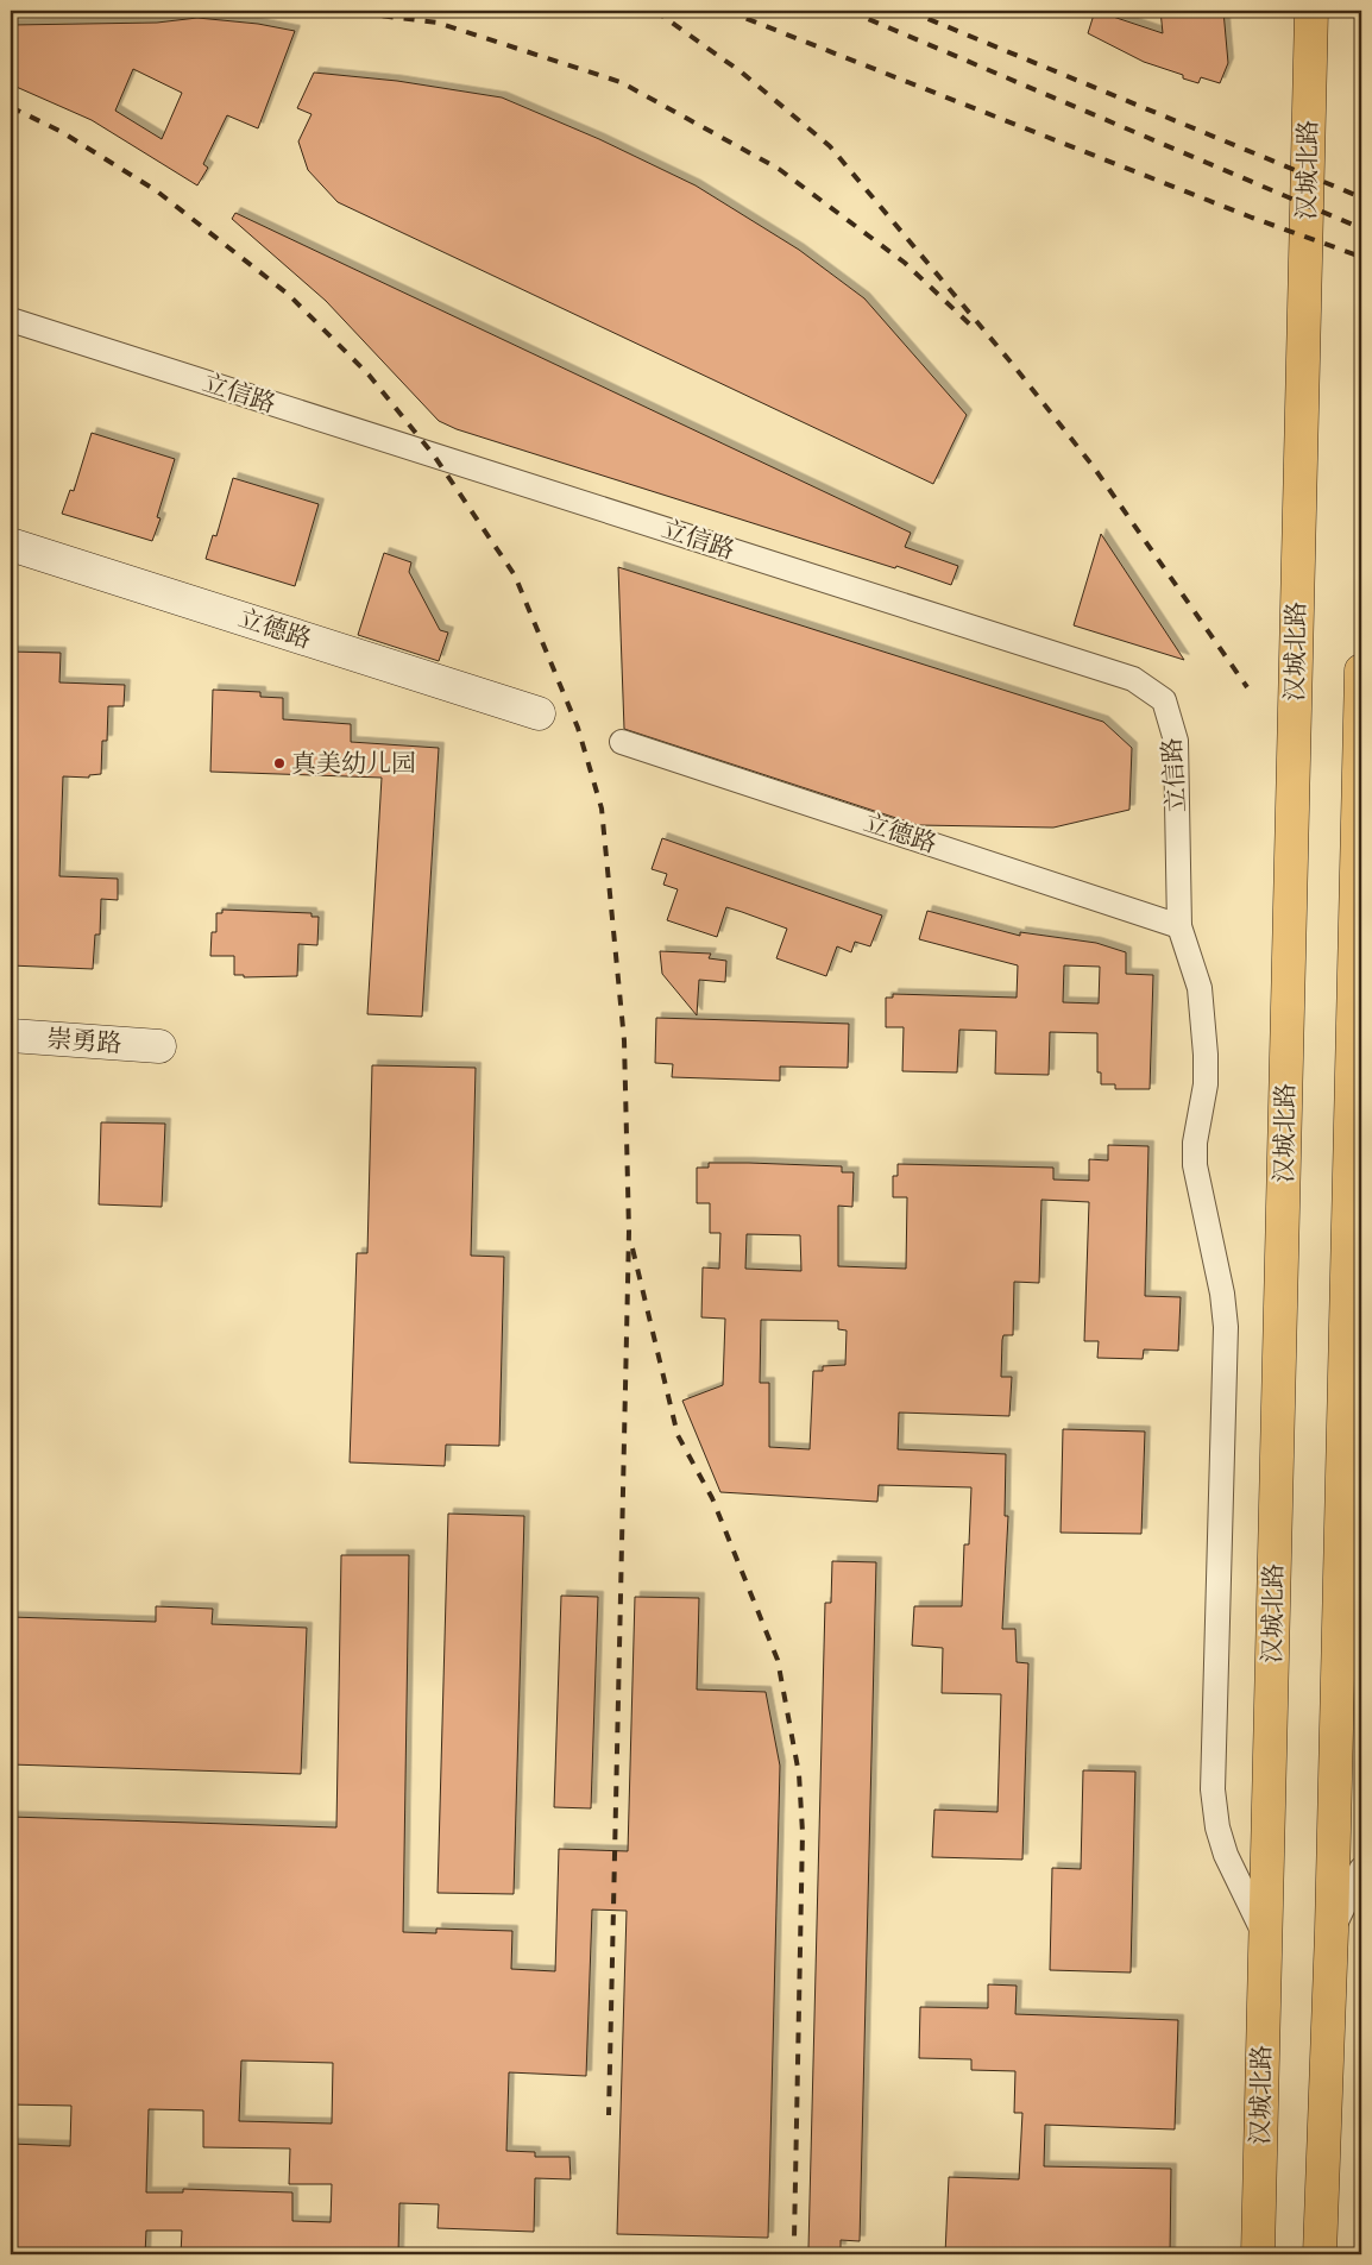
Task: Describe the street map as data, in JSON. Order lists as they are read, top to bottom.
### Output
{
  "streets": {
    "main road": ["汉城北路"],
    "street": ["立信路", "立德路", "崇勇路"]
  },
  "crossings": [
    ["汉城北路", "立信路"],
    ["立信路", "立德路"]
  ],
  "places": ["真美幼儿园"]
}
